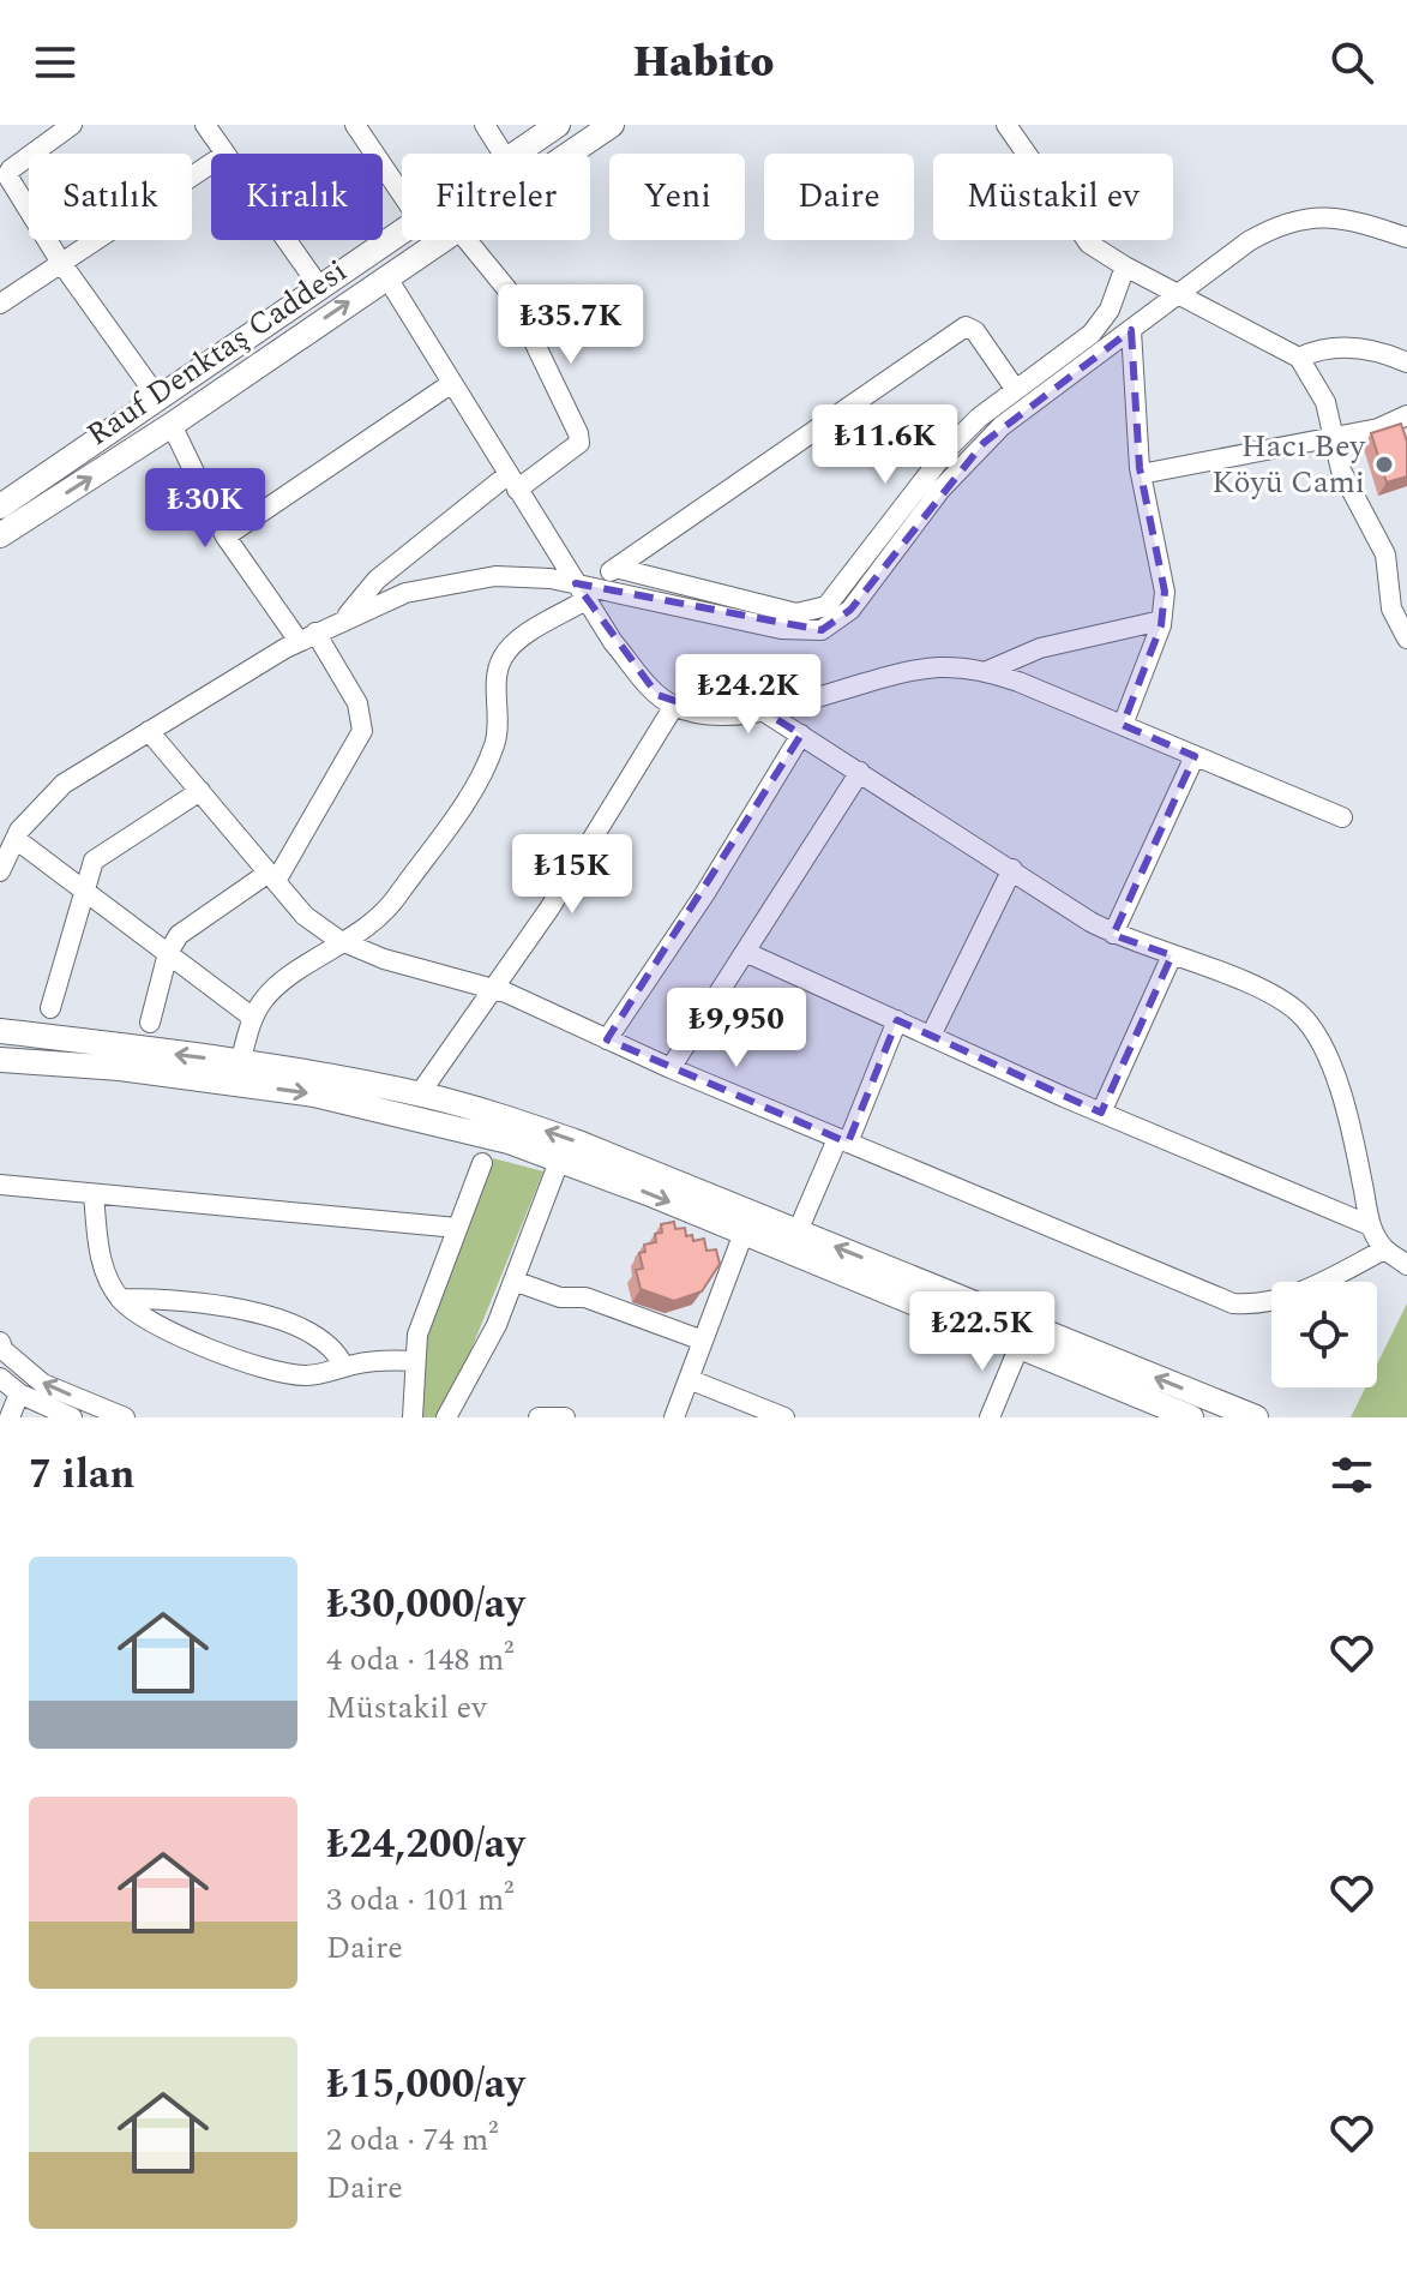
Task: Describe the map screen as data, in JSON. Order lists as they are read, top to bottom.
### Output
{
  "streets": {
    "main road": ["Rauf Denktaş Caddesi"]
  },
  "places": ["Hacı Bey Köyü Cami"],
  "page": {
    "header": "Habito",
    "chip": [
      "Satılık",
      "Kiralık",
      "Filtreler",
      "Yeni",
      "Daire",
      "Müstakil ev"
    ],
    "price": [
      "₺35.7K",
      "₺11.6K",
      "₺30K",
      "₺24.2K",
      "₺15K",
      "₺9,950",
      "₺22.5K"
    ],
    "heading": "7 ilan",
    "list": [
      {
        "name": "₺30,000/ay",
        "note": "4 oda · 148 m² · Müstakil ev"
      },
      {
        "name": "₺24,200/ay",
        "note": "3 oda · 101 m² · Daire"
      },
      {
        "name": "₺15,000/ay",
        "note": "2 oda · 74 m² · Daire"
      }
    ]
  }
}
